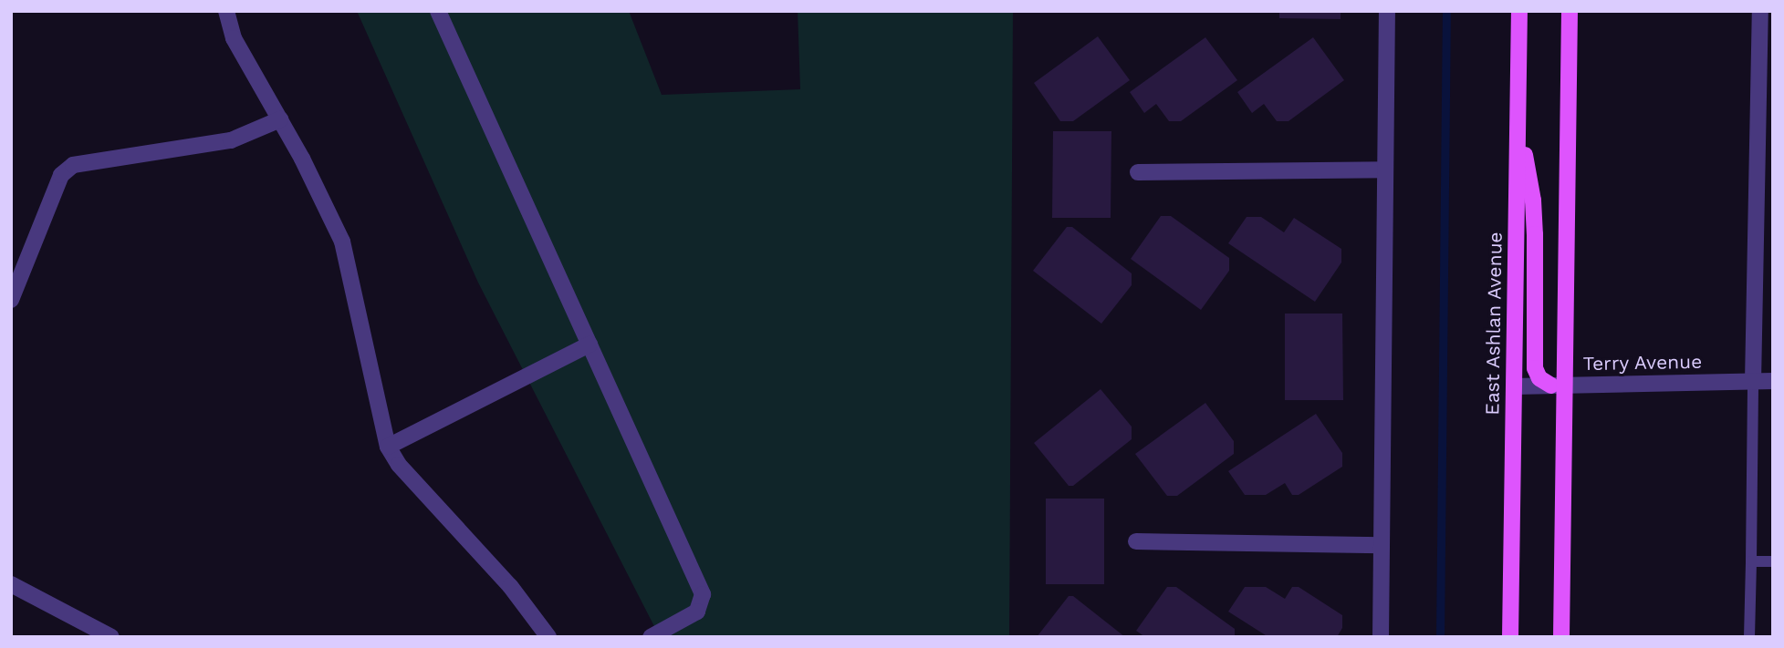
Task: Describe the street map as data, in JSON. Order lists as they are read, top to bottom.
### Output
{
  "streets": {
    "main road": ["East Ashlan Avenue"],
    "street": ["Terry Avenue"]
  },
  "crossings": [
    ["East Ashlan Avenue", "Terry Avenue"]
  ]
}
